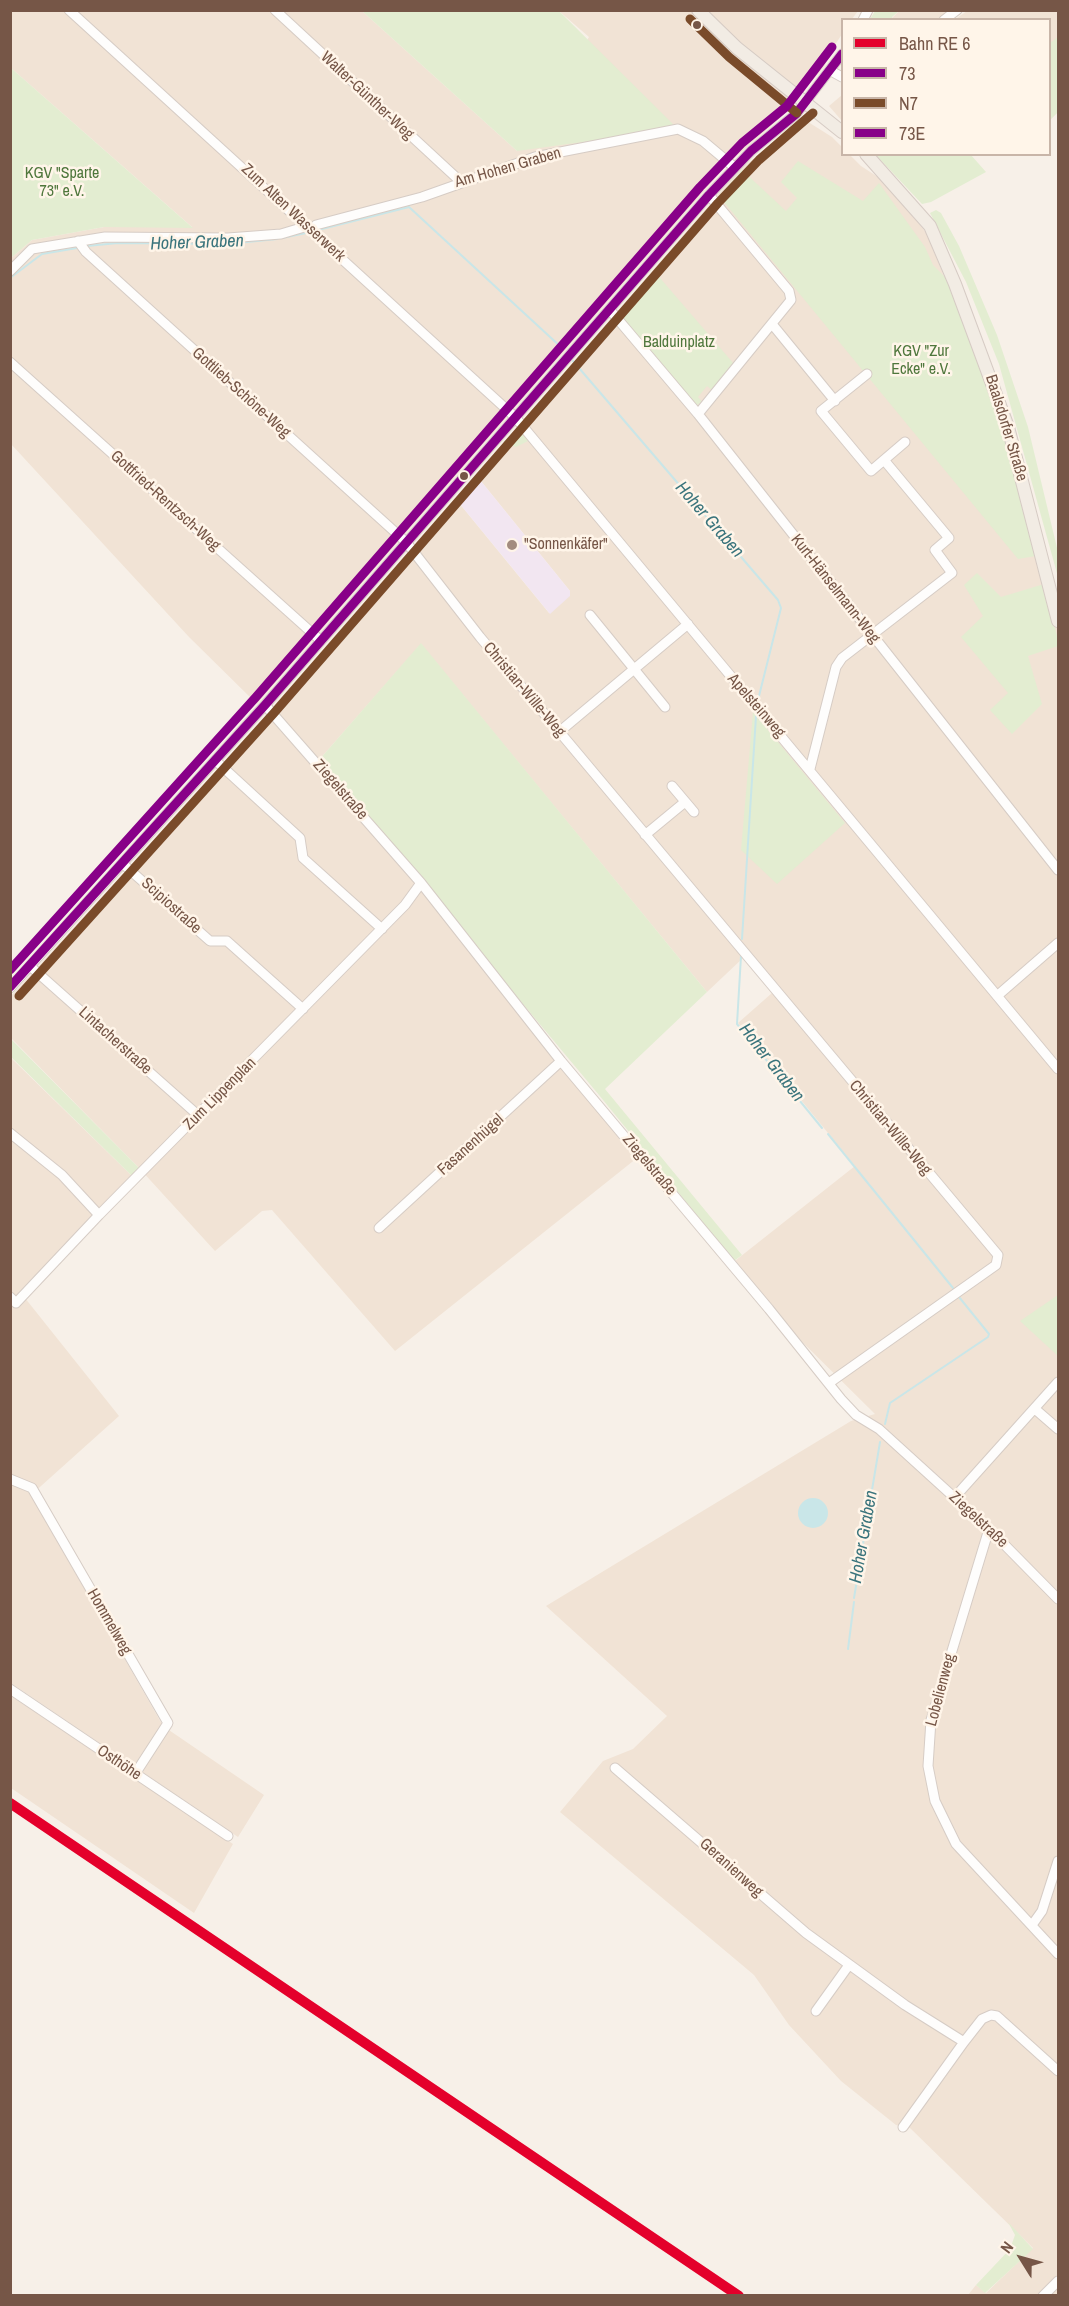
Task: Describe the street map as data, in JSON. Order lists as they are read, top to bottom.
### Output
{
  "streets": {
    "main road": ["Baalsdorfer Straße"],
    "street": [
      "Walter-Günther-Weg",
      "Am Hohen Graben",
      "Zum Alten Wasserwerk",
      "Gottlieb-Schöne-Weg",
      "Gottfried-Rentzsch-Weg",
      "Kurt-Hänselmann-Weg",
      "Christian-Wille-Weg",
      "Apelsteinweg",
      "Ziegelstraße",
      "Scipiostraße",
      "Lintacherstraße",
      "Zum Lippenplan",
      "Fasanenhügel",
      "Hommelweg",
      "Lobelienweg",
      "Osthöhe",
      "Geranienweg"
    ]
  },
  "crossings": [
    ["Walter-Günther-Weg", "Am Hohen Graben"],
    ["Am Hohen Graben", "Zum Alten Wasserwerk"],
    ["Am Hohen Graben", "Gottlieb-Schöne-Weg"],
    ["Zum Alten Wasserwerk", "Apelsteinweg"],
    ["Gottlieb-Schöne-Weg", "Christian-Wille-Weg"],
    ["Christian-Wille-Weg", "Ziegelstraße"],
    ["Ziegelstraße", "Zum Lippenplan"],
    ["Ziegelstraße", "Fasanenhügel"],
    ["Ziegelstraße", "Lobelienweg"],
    ["Scipiostraße", "Zum Lippenplan"],
    ["Lintacherstraße", "Zum Lippenplan"],
    ["Hommelweg", "Osthöhe"]
  ],
  "water": ["Hoher Graben"],
  "parks": ["KGV \"Sparte 73\" e.V.", "Balduinplatz", "KGV \"Zur Ecke\" e.V."],
  "places": ["\"Sonnenkäfer\""],
  "lines": ["transit line N7", "transit line 73E", "transit line 73"],
  "legend": [
    "Bahn RE 6",
    "73",
    "N7",
    "73E"
  ],
  "north": "top left"
}
